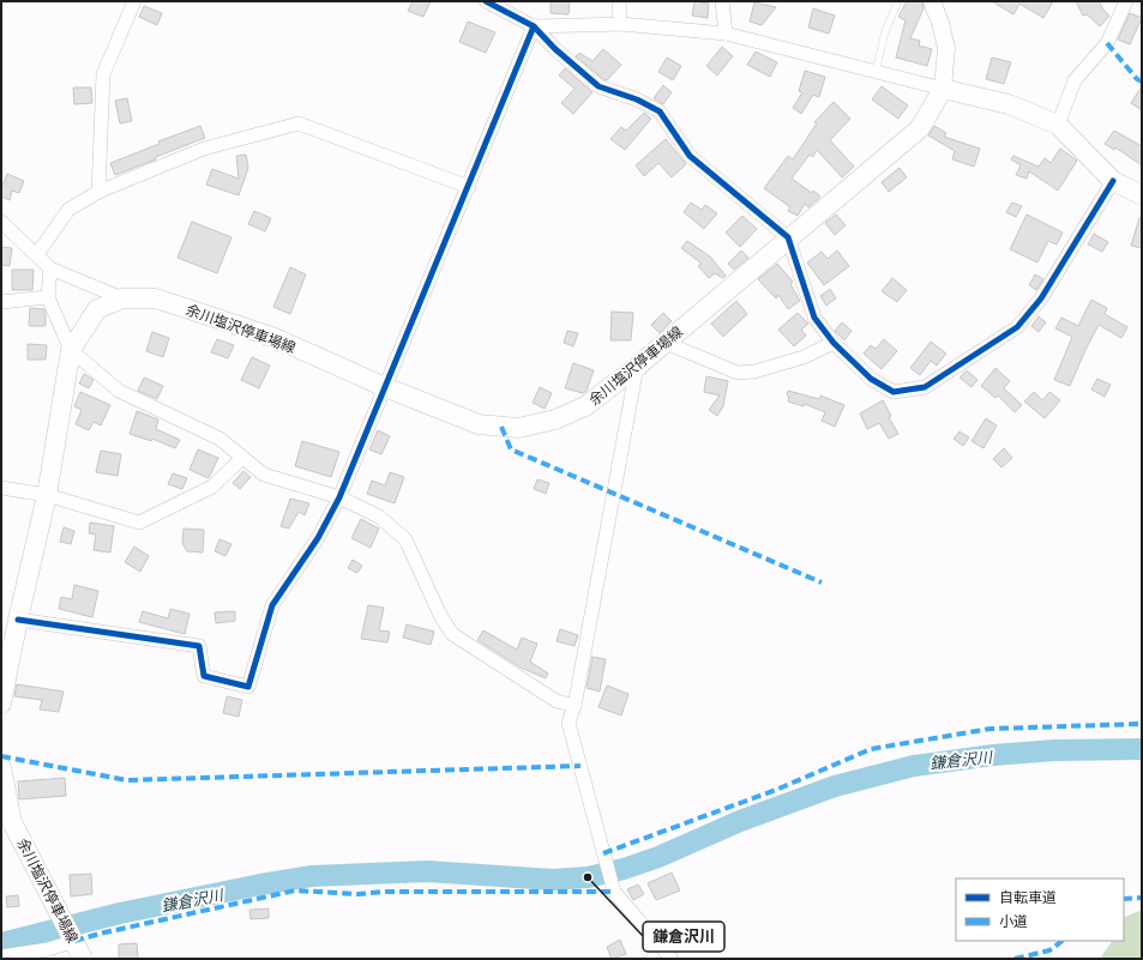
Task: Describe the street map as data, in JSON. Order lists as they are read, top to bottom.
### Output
{
  "streets": {
    "main road": ["余川塩沢停車場線"]
  },
  "water": ["鎌倉沢川"],
  "places": ["鎌倉沢川"],
  "legend": ["自転車道", "小道"]
}
